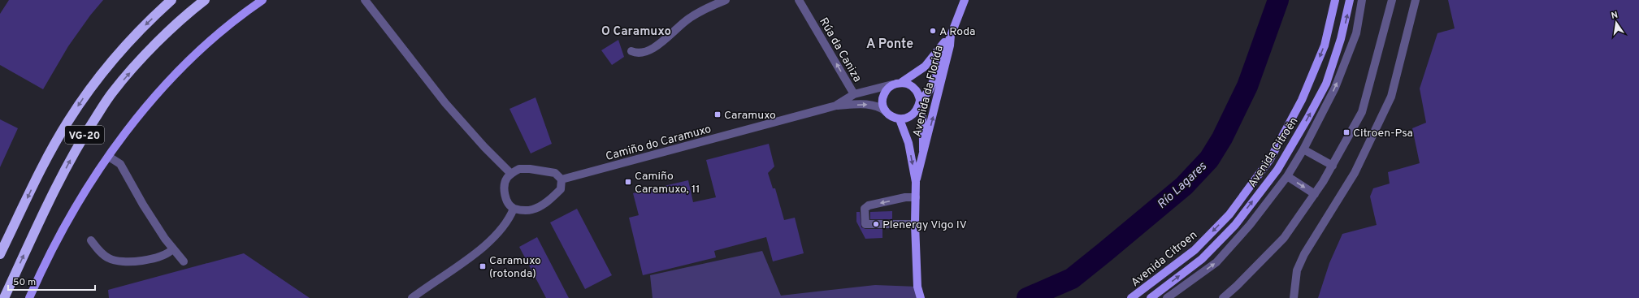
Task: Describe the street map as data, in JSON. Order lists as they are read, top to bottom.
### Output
{
  "streets": {
    "highway": ["VG-20"],
    "main road": ["Avenida da Florida", "Avenida Citroën", "Avenida Citroen"],
    "street": ["Rúa da Caniza", "Camiño do Caramuxo"]
  },
  "crossings": [
    ["Rúa da Caniza", "Camiño do Caramuxo"],
    ["Avenida da Florida", "Camiño do Caramuxo"],
    ["Avenida Citroën", "Avenida Citroen"]
  ],
  "one_way": ["Rúa da Caniza", "Avenida Citroen"],
  "districts": ["O Caramuxo", "A Ponte"],
  "water": ["Río Lagares"],
  "places": {
    "other": ["A Roda", "Plenergy Vigo IV"],
    "transit": [
      "Caramuxo",
      "Citroen-Psa",
      "Camiño Caramuxo, 11",
      "Caramuxo (rotonda)"
    ]
  },
  "scale_bar": "50 m",
  "north": "top"
}
